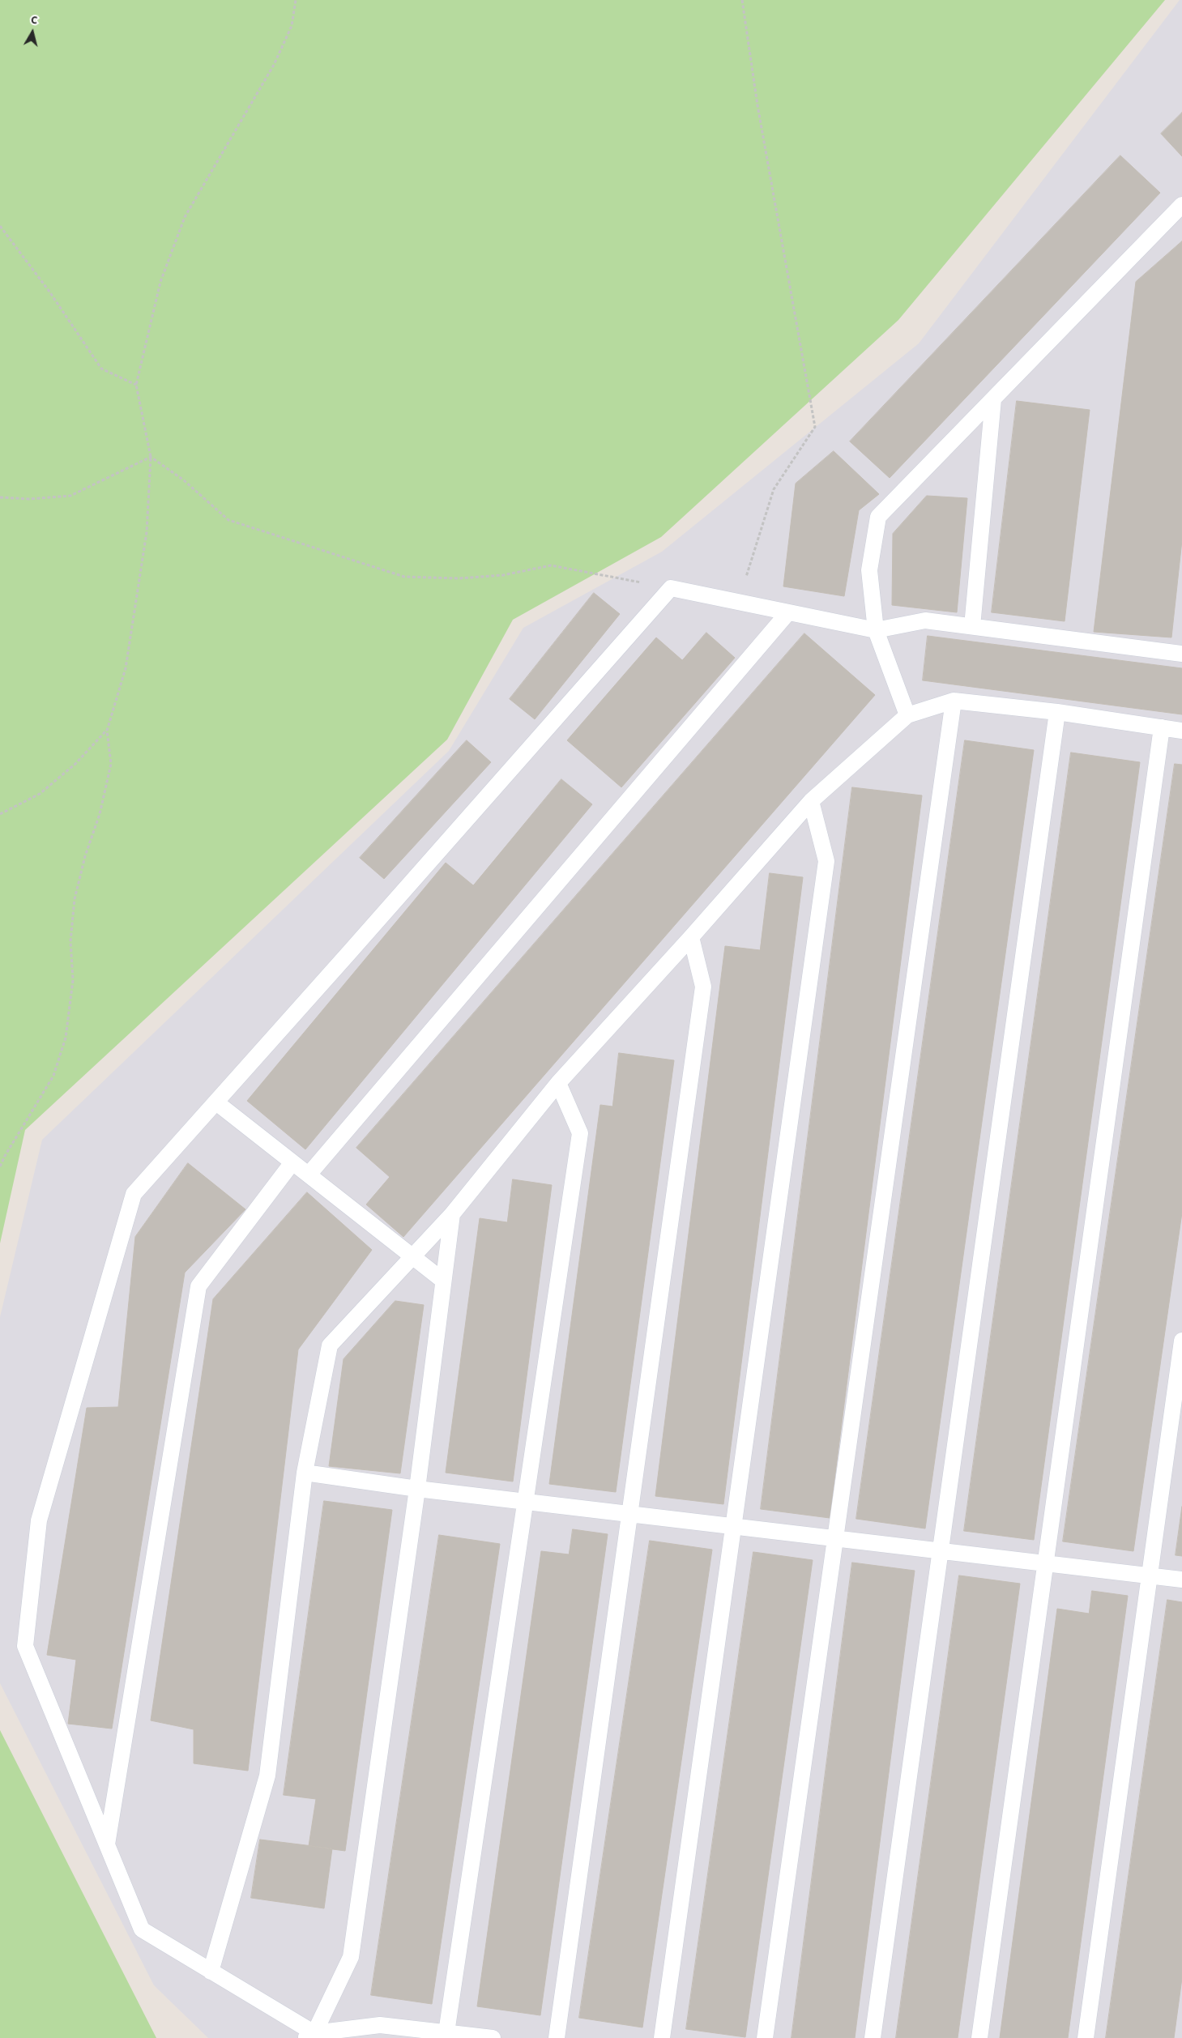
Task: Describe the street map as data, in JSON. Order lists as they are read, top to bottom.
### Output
{
  "north": "top"
}
